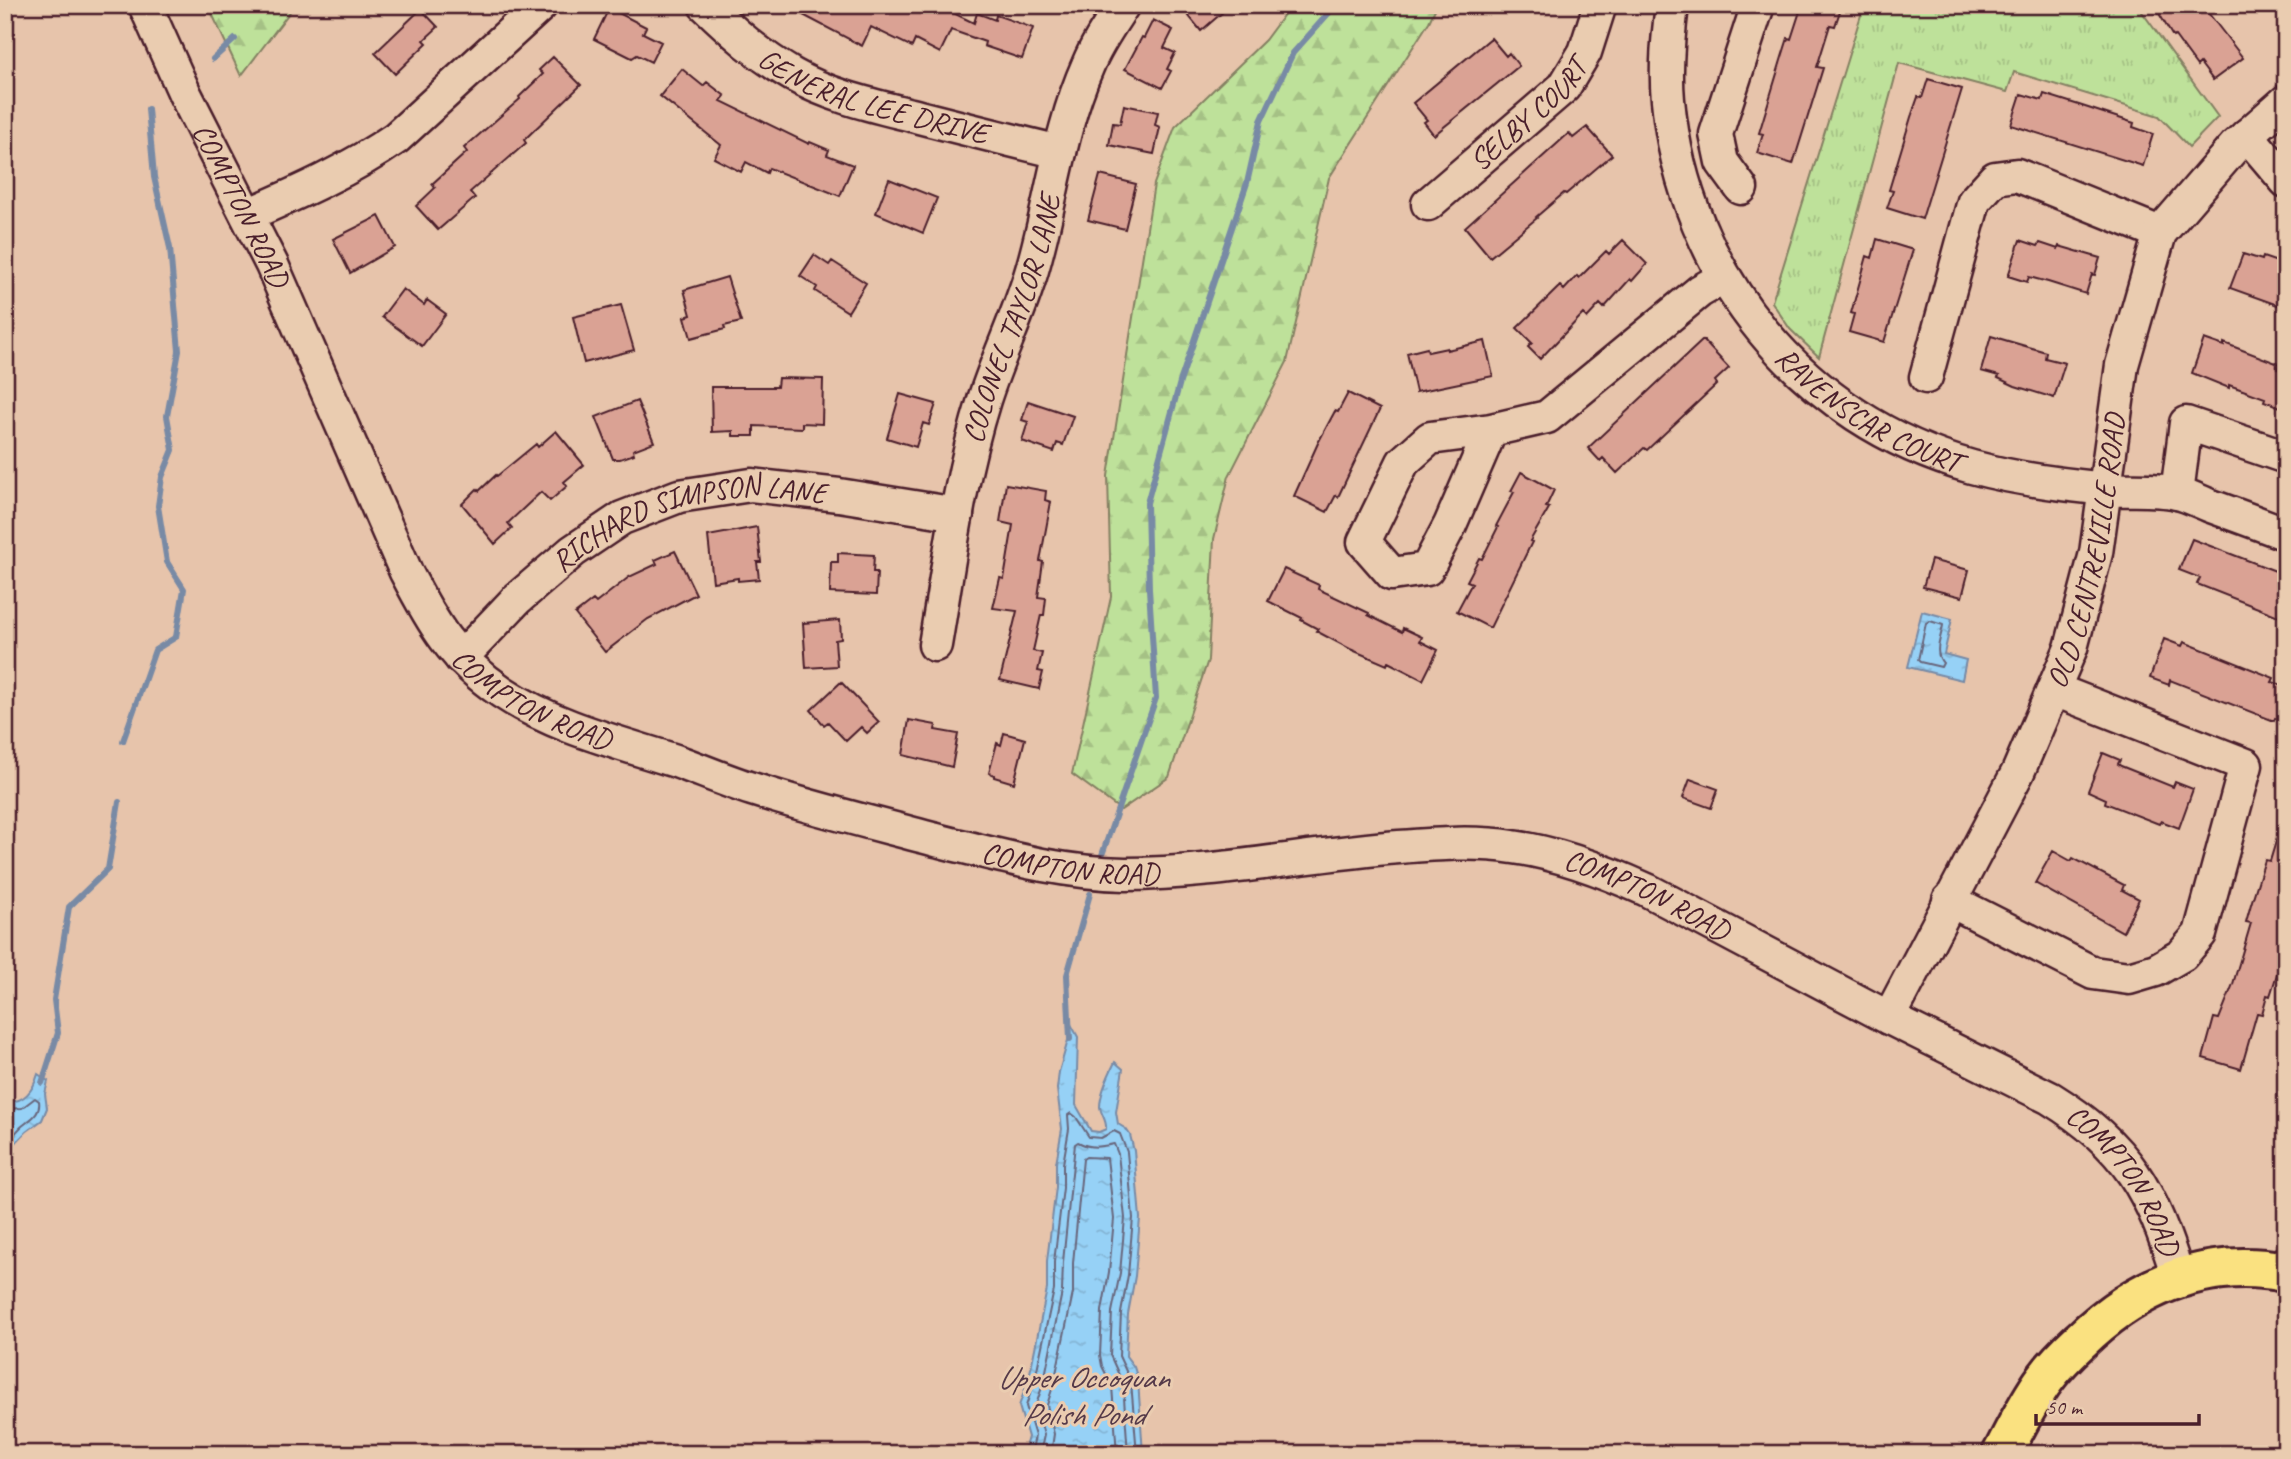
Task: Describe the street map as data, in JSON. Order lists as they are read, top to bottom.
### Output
{
  "streets": {
    "main road": ["COMPTON ROAD"],
    "street": [
      "GENERAL LEE DRIVE",
      "SELBY COURT",
      "COLONEL TAYLOR LANE",
      "RAVENSCAR COURT",
      "RICHARD SIMPSON LANE",
      "OLD CENTREVILLE ROAD"
    ]
  },
  "crossings": [
    ["GENERAL LEE DRIVE", "COLONEL TAYLOR LANE"],
    ["COMPTON ROAD", "RICHARD SIMPSON LANE"],
    ["COMPTON ROAD", "OLD CENTREVILLE ROAD"],
    ["COLONEL TAYLOR LANE", "RICHARD SIMPSON LANE"],
    ["RAVENSCAR COURT", "OLD CENTREVILLE ROAD"]
  ],
  "water": ["Upper Occoquan Polish Pond"],
  "scale_bar": "50 m"
}
